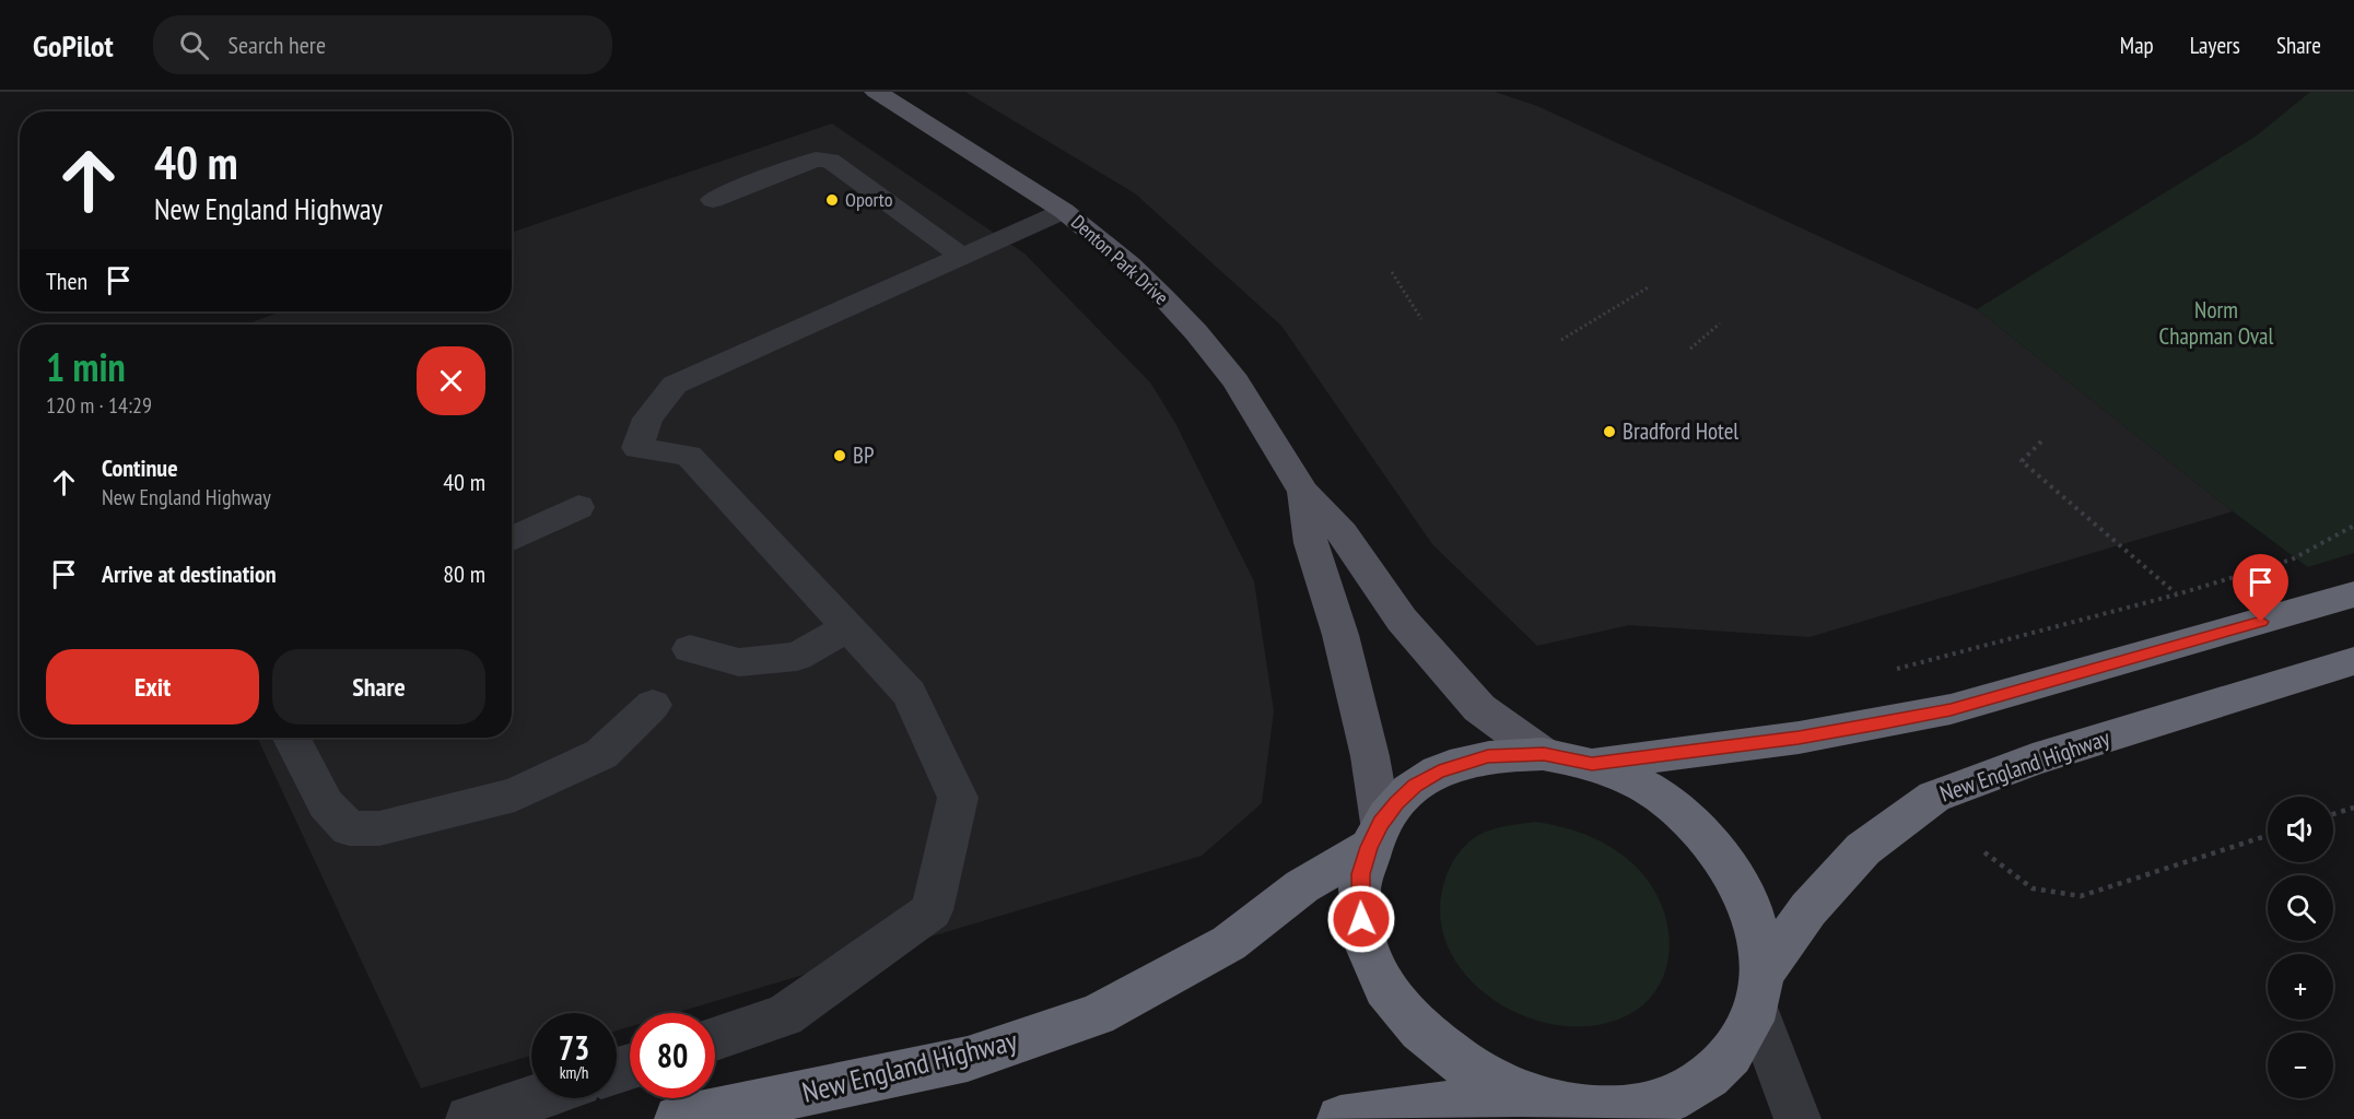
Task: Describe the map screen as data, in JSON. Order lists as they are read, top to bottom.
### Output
{
  "streets": {
    "highway": ["New England Highway"],
    "main road": ["Denton Park Drive"]
  },
  "crossings": [
    ["Denton Park Drive", "New England Highway"]
  ],
  "parks": ["Norm Chapman Oval"],
  "places": ["Oporto", "Bradford Hotel", "BP"],
  "page": {
    "header": "GoPilot",
    "search": "Search here",
    "nav": ["Map", "Layers", "Share"],
    "turn": ["40 m", "New England Highway"],
    "then": "Then",
    "heading": ["1 min", "120 m · 14:29"],
    "list": [
      {
        "name": "Continue",
        "note": "New England Highway",
        "value": "40 m"
      },
      {
        "name": "Arrive at destination",
        "value": "80 m"
      }
    ],
    "buttons": ["Exit", "Share"],
    "map_buttons": ["+", "−"],
    "speed": "73 km/h",
    "limit": "80"
  }
}
